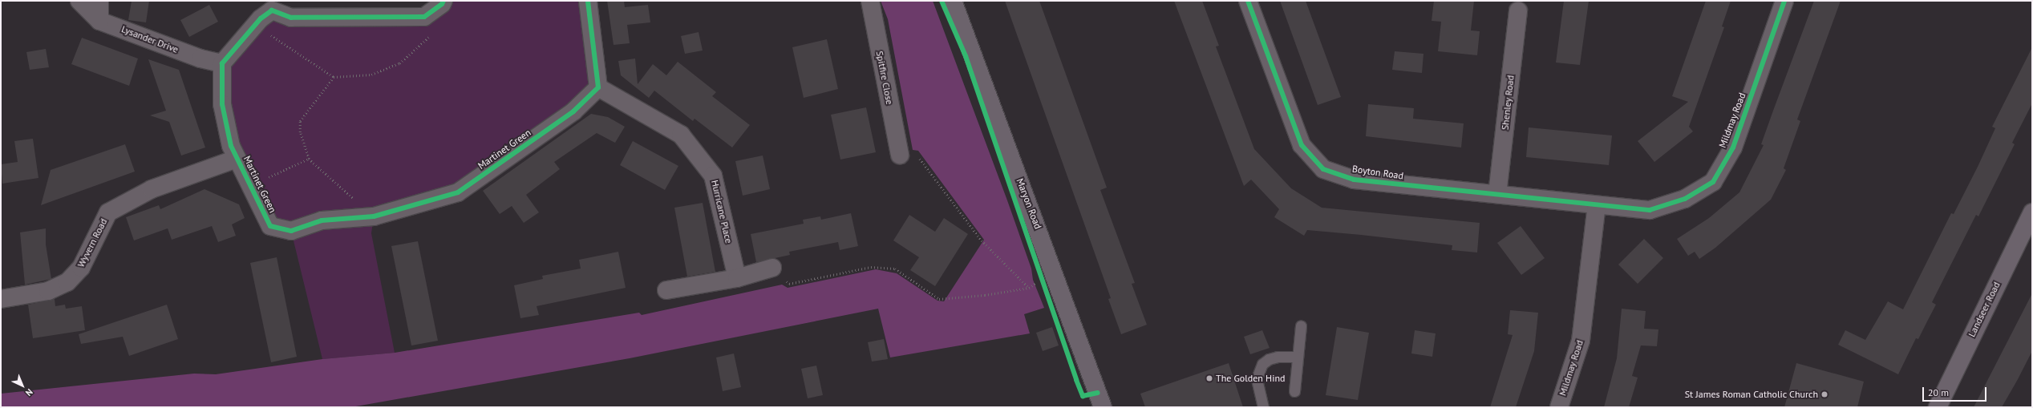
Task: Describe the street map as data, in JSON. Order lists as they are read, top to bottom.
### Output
{
  "streets": {
    "street": [
      "Lysander Drive",
      "Spitfire Close",
      "Shenley Road",
      "Mildmay Road",
      "Martinet Green",
      "Boyton Road",
      "Maryon Road",
      "Hurricane Place",
      "Wyvern Road",
      "Landseer Road"
    ]
  },
  "crossings": [
    ["Lysander Drive", "Martinet Green"],
    ["Shenley Road", "Boyton Road"],
    ["Mildmay Road", "Boyton Road"],
    ["Martinet Green", "Hurricane Place"],
    ["Martinet Green", "Wyvern Road"]
  ],
  "places": ["The Golden Hind", "St James Roman Catholic Church"],
  "scale_bar": "20 m",
  "north": "bottom right"
}
